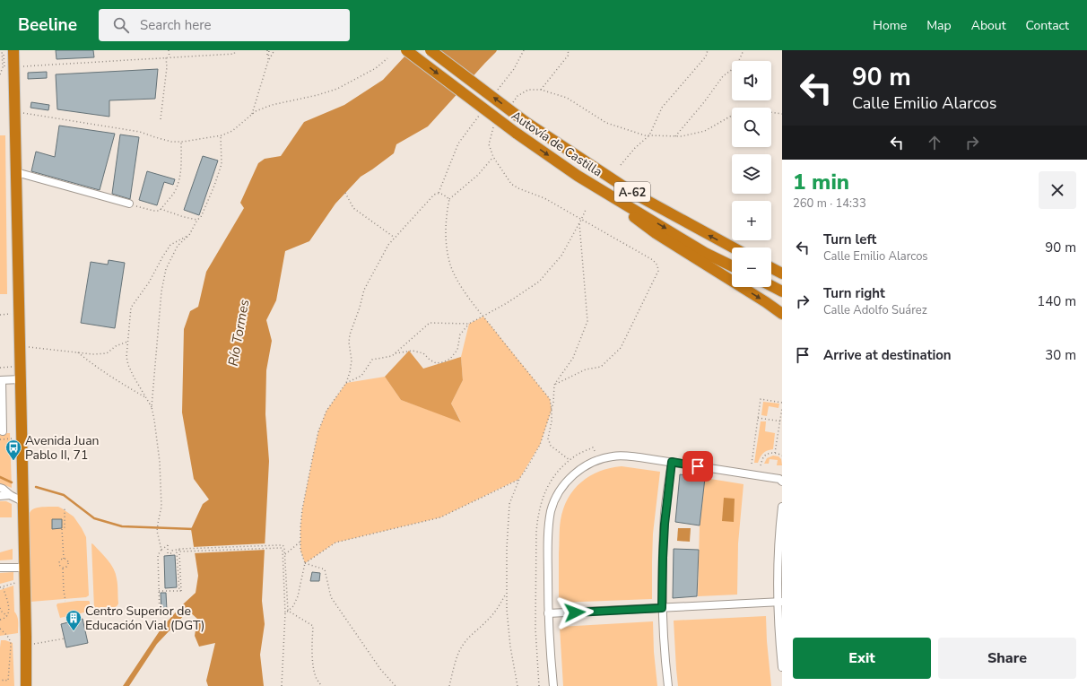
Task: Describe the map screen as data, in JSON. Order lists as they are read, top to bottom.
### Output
{
  "streets": {
    "highway": ["Autovía de Castilla", "A-62"]
  },
  "water": ["Río Tormes"],
  "places": {
    "bus stop": ["Avenida Juan Pablo II, 71"],
    "building": ["Centro Superior de Educación Vial (DGT)"]
  },
  "page": {
    "header": "Beeline",
    "search": "Search here",
    "nav": [
      "Home",
      "Map",
      "About",
      "Contact"
    ],
    "turn": ["90 m", "Calle Emilio Alarcos"],
    "map_buttons": ["+", "−"],
    "heading": ["1 min", "260 m · 14:33"],
    "list": [
      {
        "name": "Turn left",
        "note": "Calle Emilio Alarcos",
        "value": "90 m"
      },
      {
        "name": "Turn right",
        "note": "Calle Adolfo Suárez",
        "value": "140 m"
      },
      {
        "name": "Arrive at destination",
        "value": "30 m"
      }
    ],
    "buttons": ["Exit", "Share"]
  }
}
